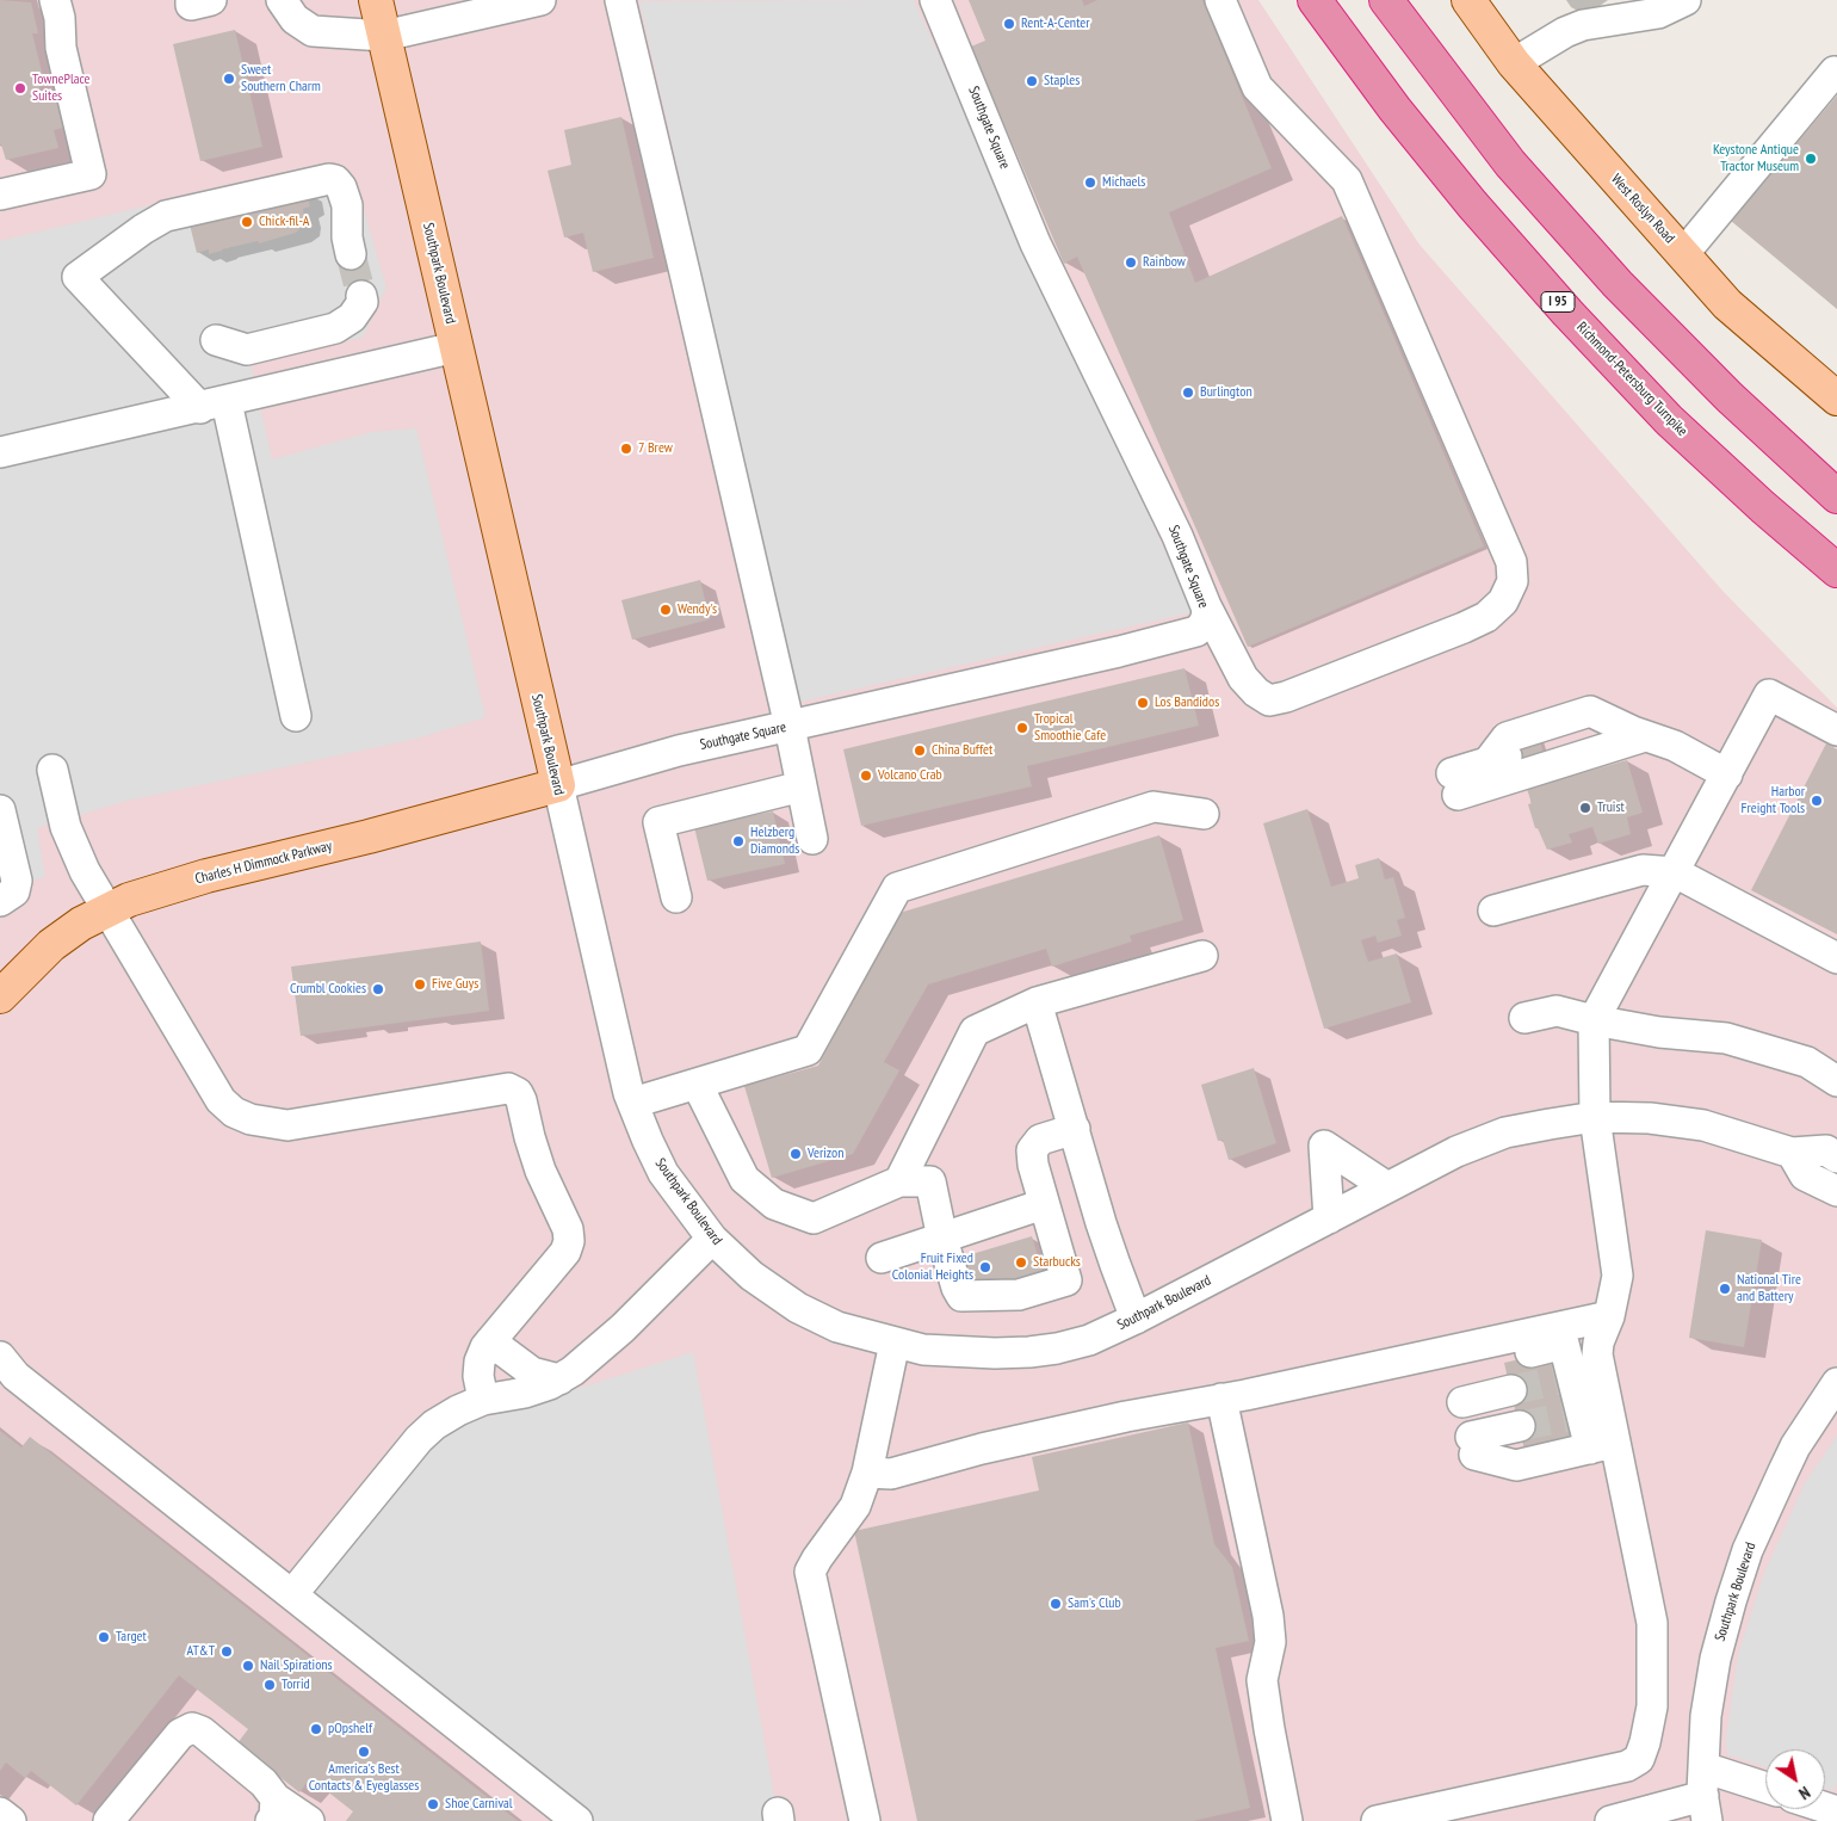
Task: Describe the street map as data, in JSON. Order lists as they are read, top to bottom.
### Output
{
  "streets": {
    "highway": ["I 95", "Richmond-Petersburg Turnpike"],
    "main road": ["West Roslyn Road", "Southpark Boulevard", "Charles H Dimmock Parkway"],
    "street": ["Southgate Square"]
  },
  "crossings": [
    ["Southgate Square", "Southpark Boulevard"],
    ["Southgate Square", "Charles H Dimmock Parkway"],
    ["Southpark Boulevard", "Charles H Dimmock Parkway"]
  ],
  "places": [
    "Rent-A-Center",
    "Sweet Southern Charm",
    "Staples",
    "TownePlace Suites",
    "Keystone Antique Tractor Museum",
    "Michaels",
    "Chick-fil-A",
    "Rainbow",
    "Burlington",
    "7 Brew",
    "Wendy's",
    "Los Bandidos",
    "Tropical Smoothie Cafe",
    "China Buffet",
    "Volcano Crab",
    "Harbor Freight Tools",
    "Truist",
    "Helzberg Diamonds",
    "Five Guys",
    "Crumbl Cookies",
    "Verizon",
    "Starbucks",
    "Fruit Fixed Colonial Heights",
    "National Tire and Battery",
    "Sam's Club",
    "Target",
    "AT&T",
    "Nail Spirations",
    "Torrid",
    "pOpshelf",
    "America's Best Contacts & Eyeglasses",
    "Shoe Carnival"
  ],
  "north": "bottom right"
}
